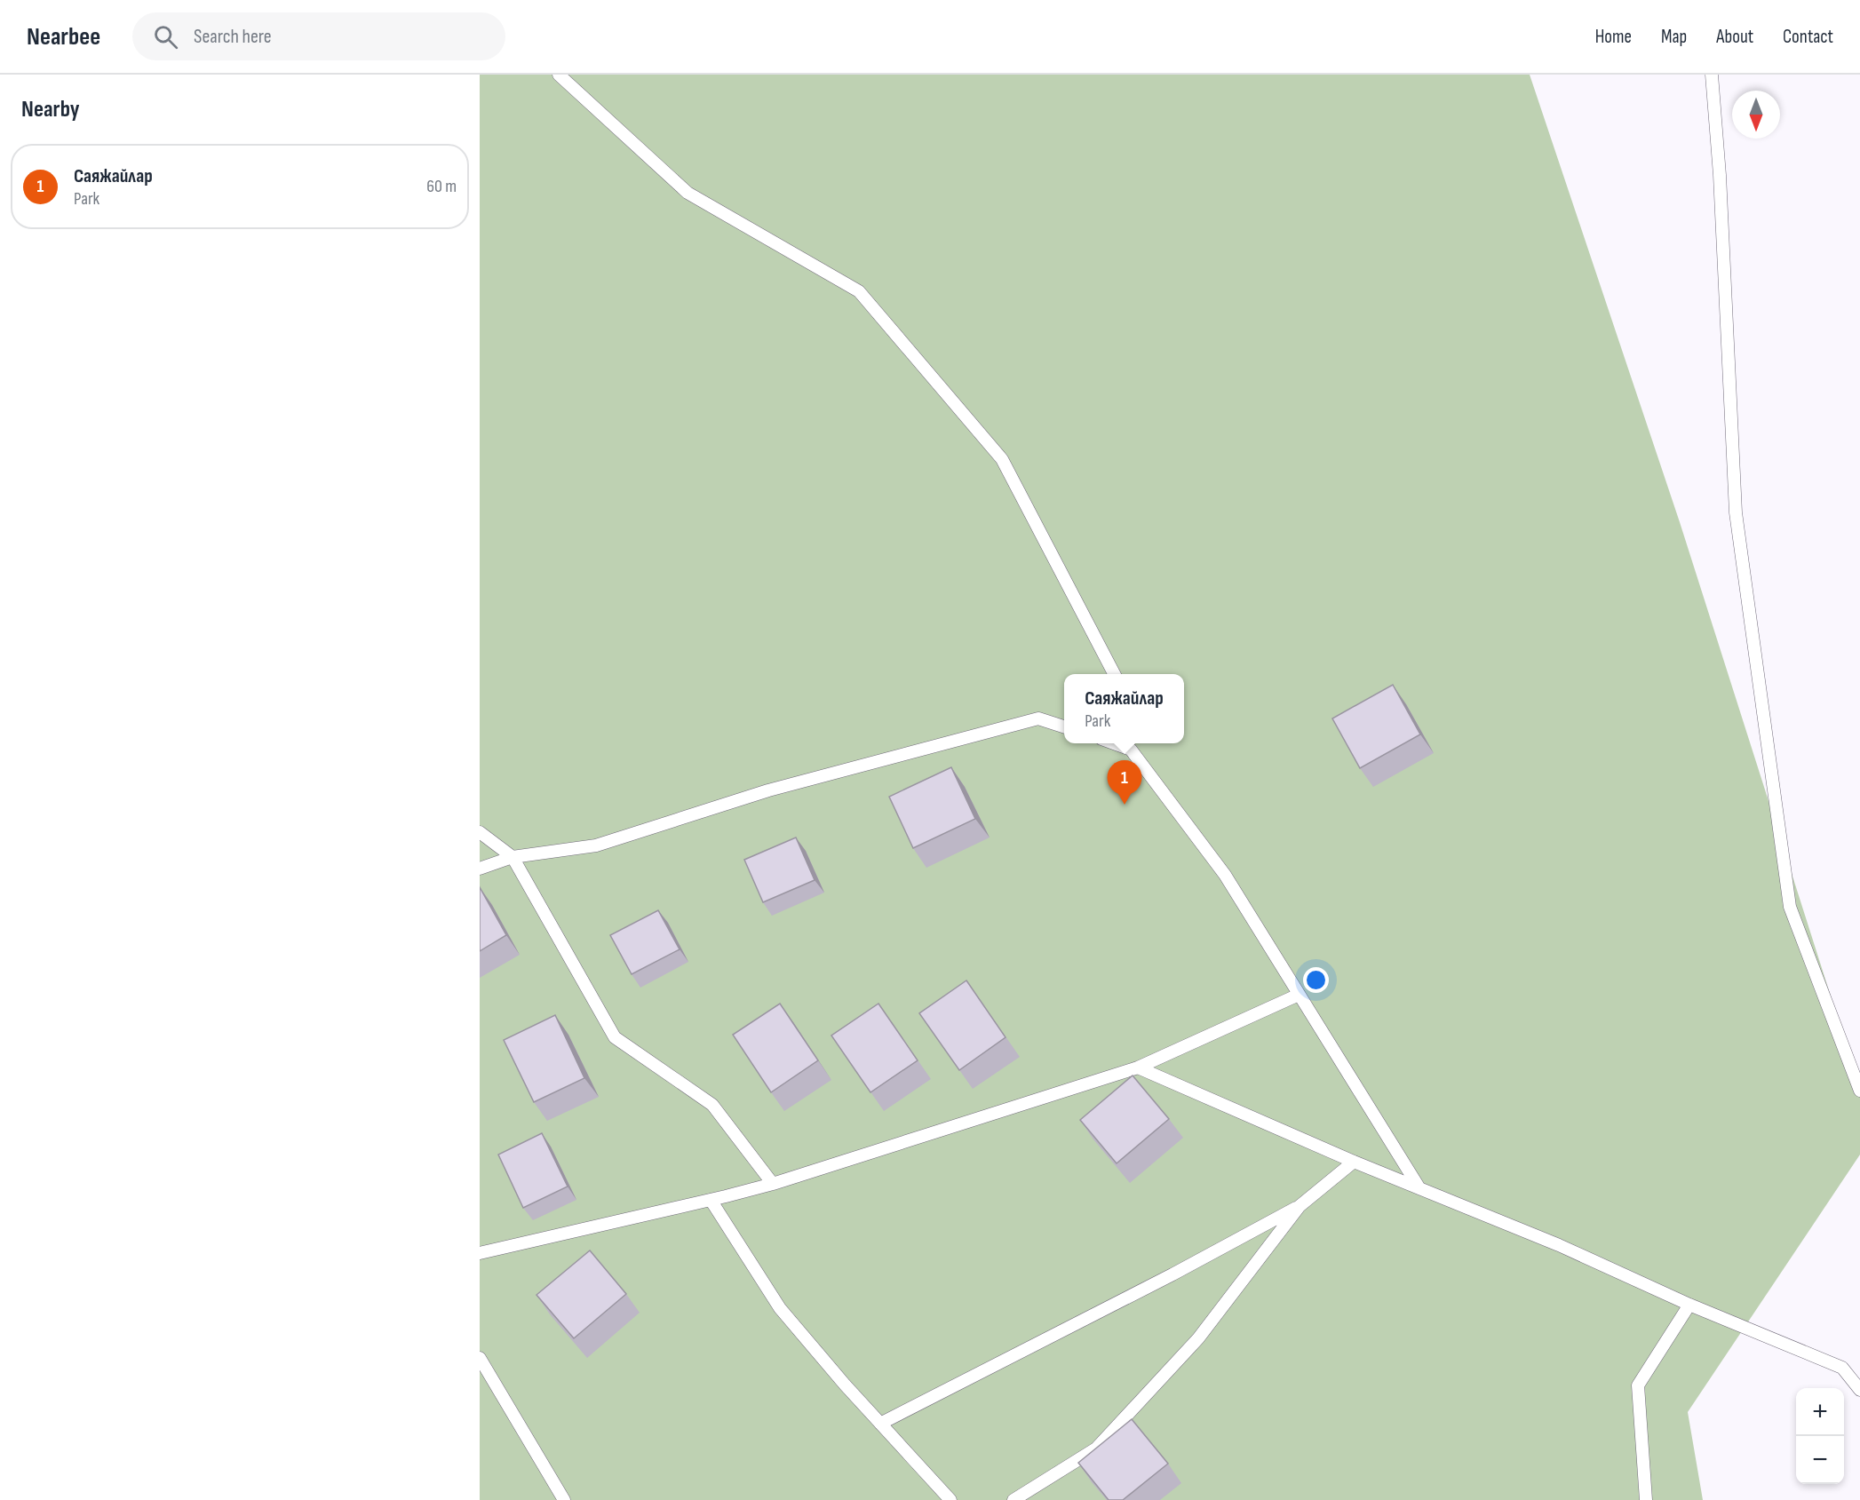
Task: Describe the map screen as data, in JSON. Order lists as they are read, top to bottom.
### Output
{
  "north": "bottom",
  "page": {
    "header": "Nearbee",
    "search": "Search here",
    "nav": [
      "Home",
      "Map",
      "About",
      "Contact"
    ],
    "heading": "Nearby",
    "list": [
      {
        "mark": "1",
        "name": "Саяжайлар",
        "note": "Park",
        "value": "60 m"
      }
    ],
    "popup": ["Саяжайлар", "Park"],
    "pins": "1",
    "map_buttons": ["+", "−"]
  }
}
